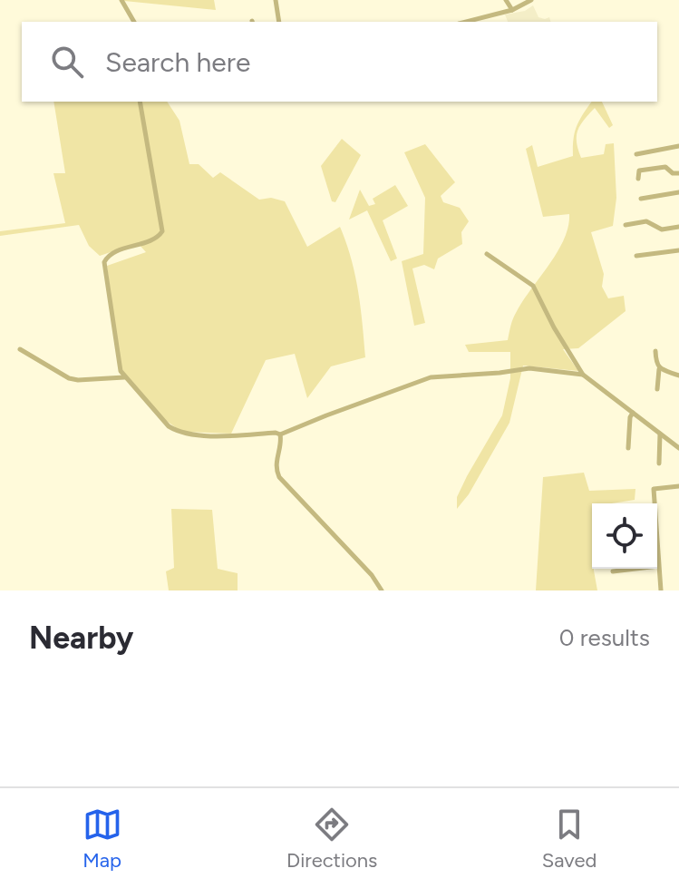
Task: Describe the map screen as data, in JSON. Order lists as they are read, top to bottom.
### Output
{
  "page": {
    "search": "Search here",
    "heading": ["Nearby", "0 results"],
    "nav": ["Map", "Directions", "Saved"]
  }
}
